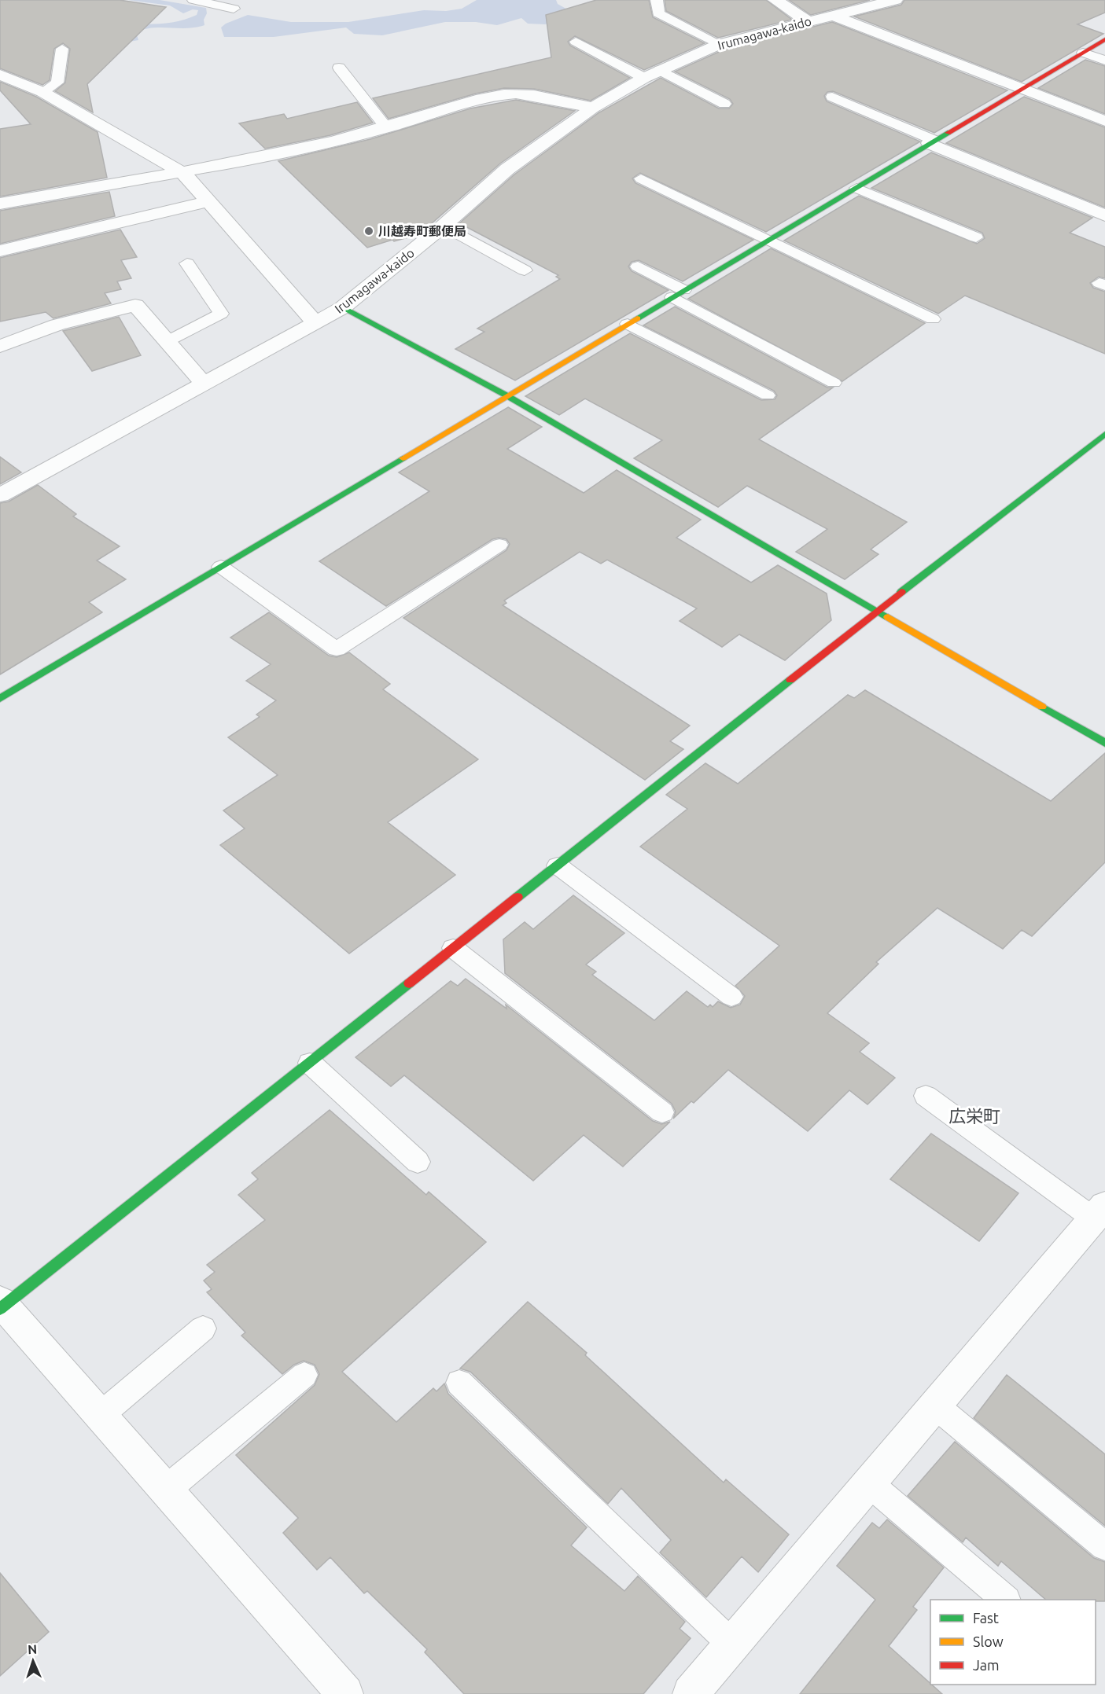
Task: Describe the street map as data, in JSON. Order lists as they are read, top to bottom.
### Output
{
  "streets": {
    "street": ["Irumagawa-kaido"]
  },
  "districts": ["広栄町"],
  "places": ["川越寿町郵便局"],
  "legend": ["Fast", "Slow", "Jam"],
  "north": "top"
}
